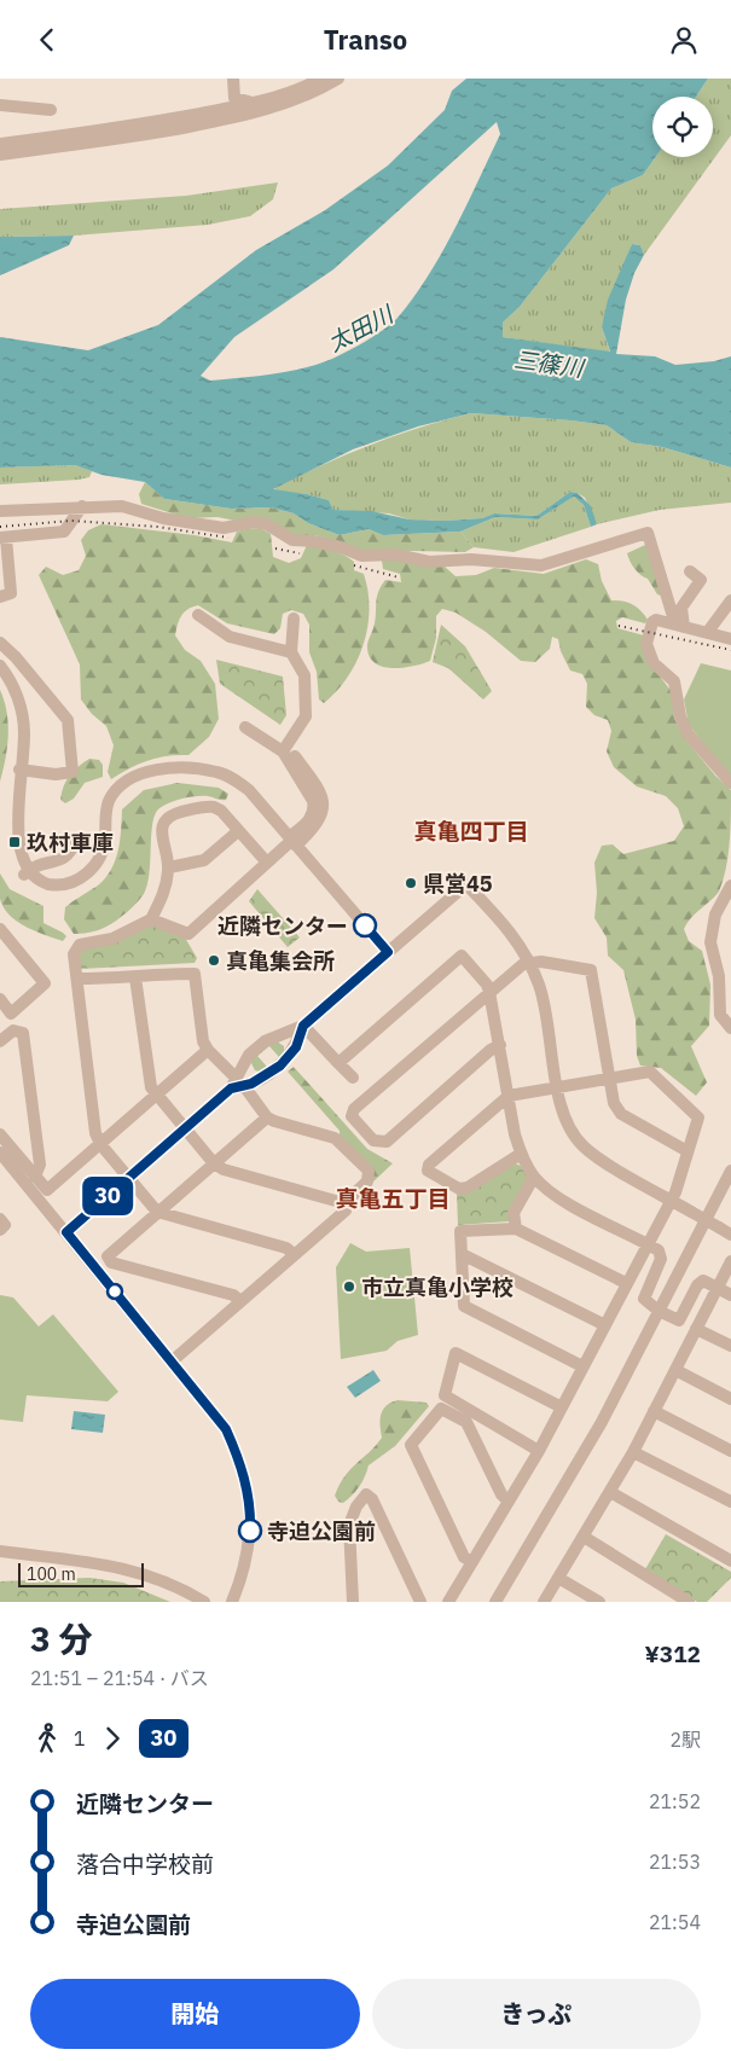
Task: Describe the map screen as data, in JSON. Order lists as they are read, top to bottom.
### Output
{
  "districts": ["真亀四丁目", "真亀五丁目"],
  "water": ["太田川", "三篠川"],
  "places": {
    "transit": ["玖村車庫"],
    "other": [
      "県営45",
      "近隣センター",
      "真亀集会所",
      "市立真亀小学校",
      "寺迫公園前"
    ]
  },
  "lines": ["bus line 30"],
  "scale_bar": "100 m",
  "page": {
    "header": "Transo",
    "on_map": "30",
    "scale": "100 m",
    "heading": ["3 分", "21:51 – 21:54 · バス", "¥312"],
    "legs": ["1", "30", "2駅"],
    "list": [
      {
        "name": "近隣センター",
        "value": "21:52"
      },
      {
        "name": "落合中学校前",
        "value": "21:53"
      },
      {
        "name": "寺迫公園前",
        "value": "21:54"
      }
    ],
    "buttons": ["開始", "きっぷ"]
  }
}
